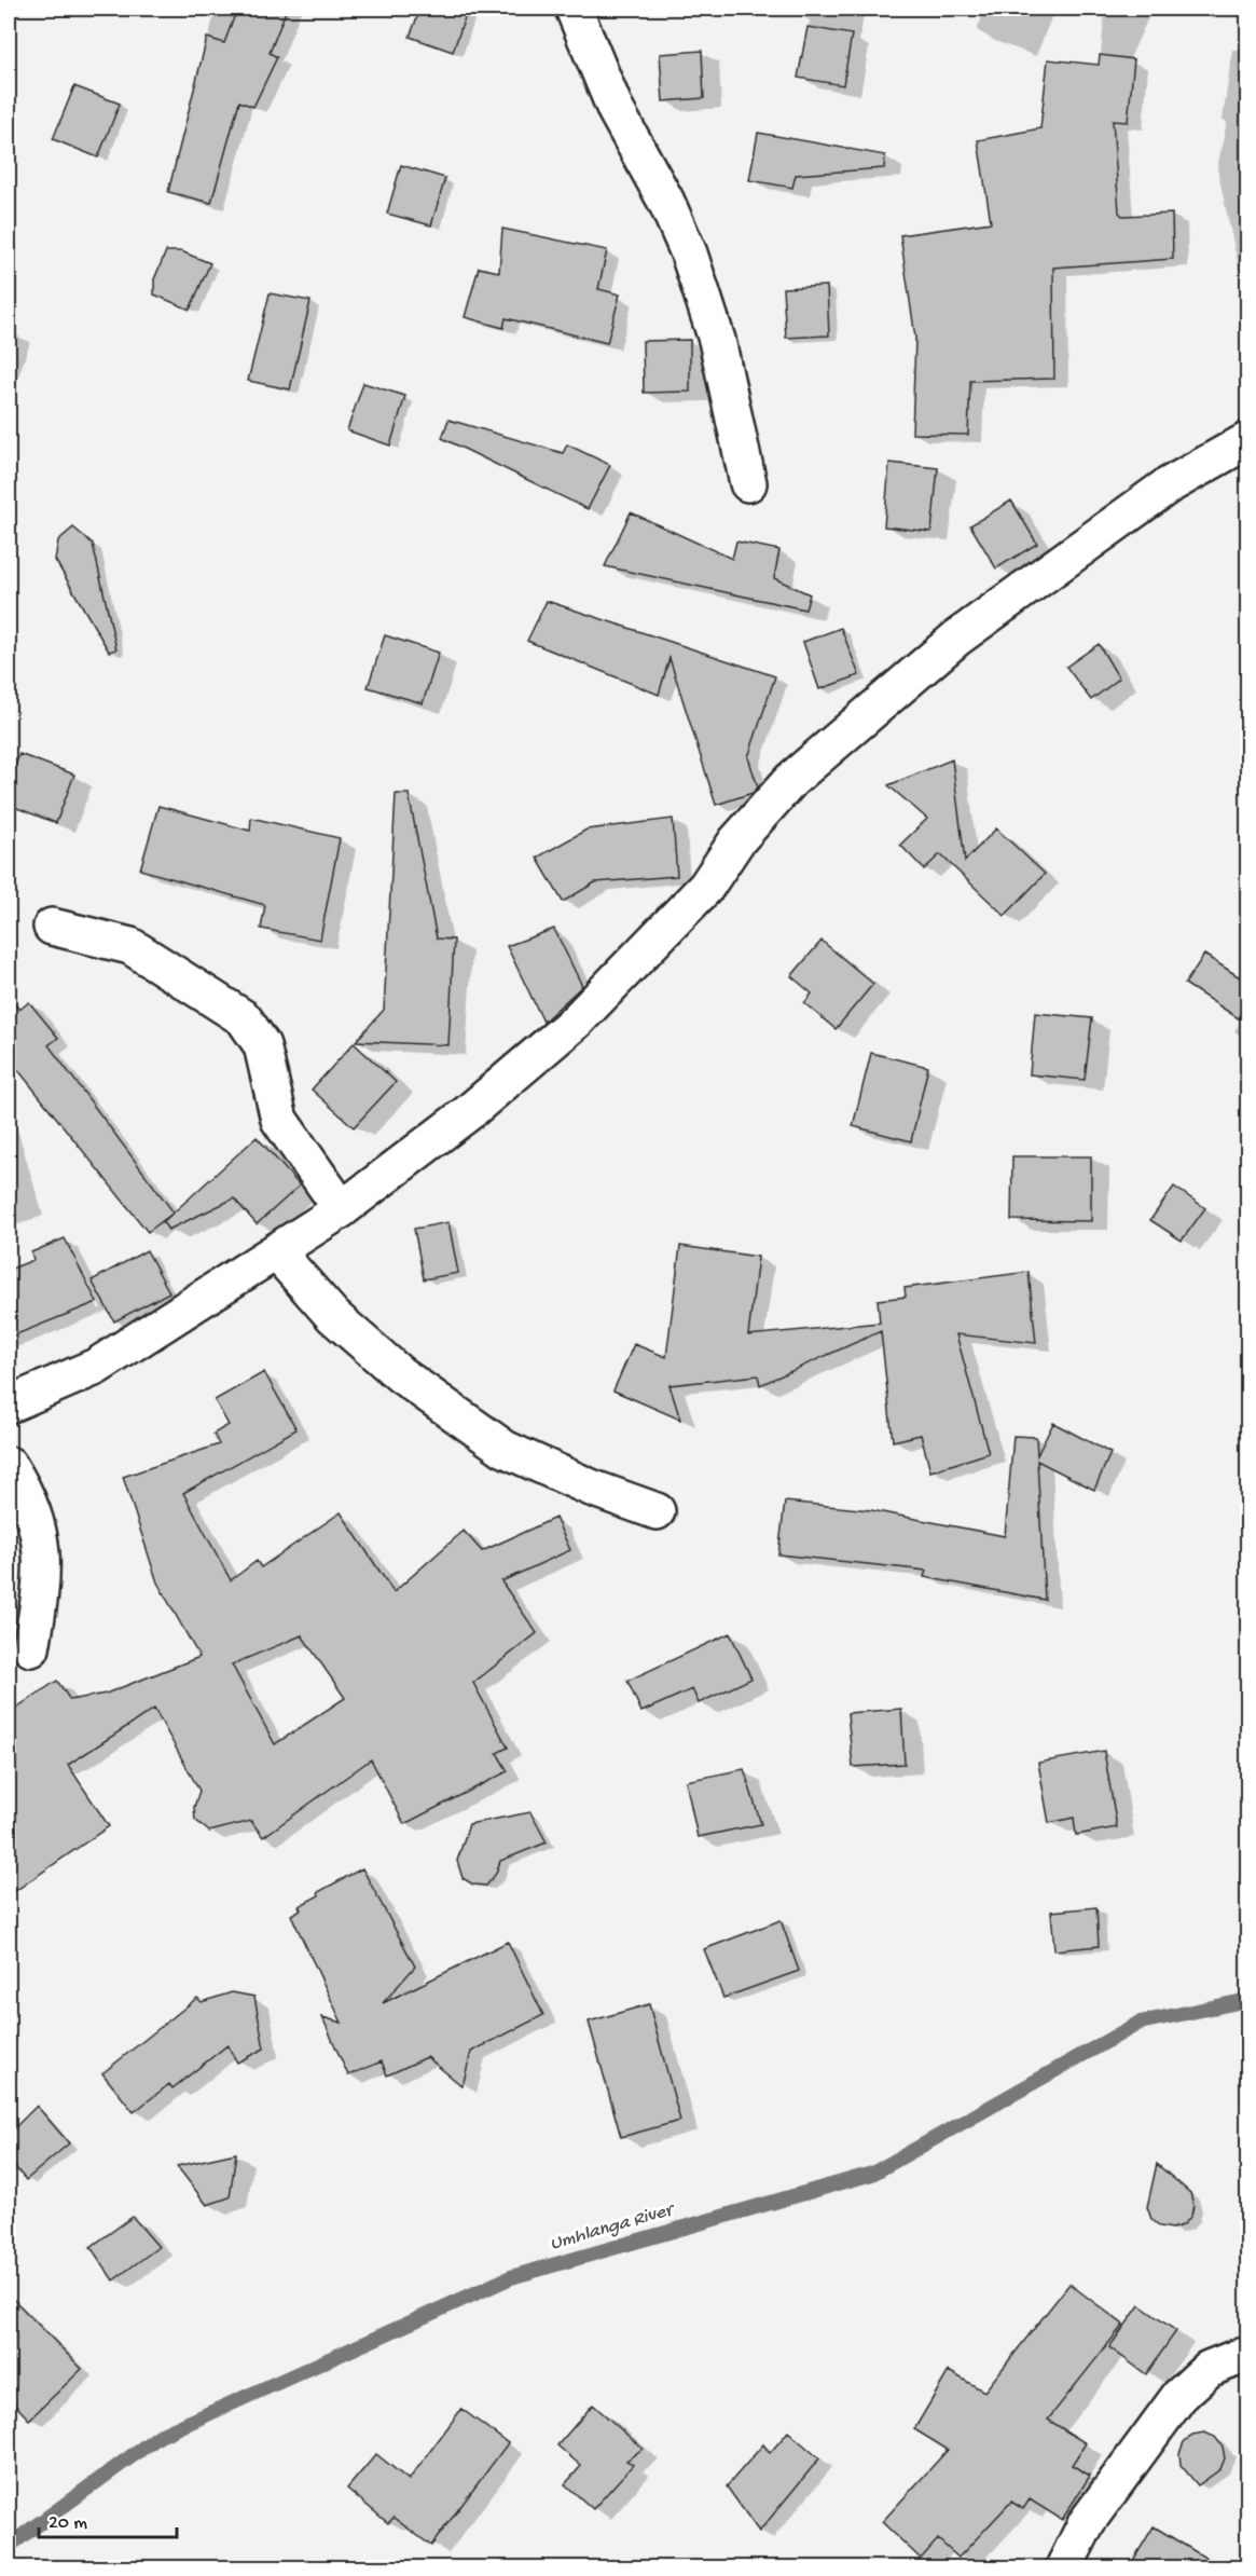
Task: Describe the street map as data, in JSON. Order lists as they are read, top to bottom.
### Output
{
  "water": ["Umhlanga River"],
  "scale_bar": "20 m"
}
